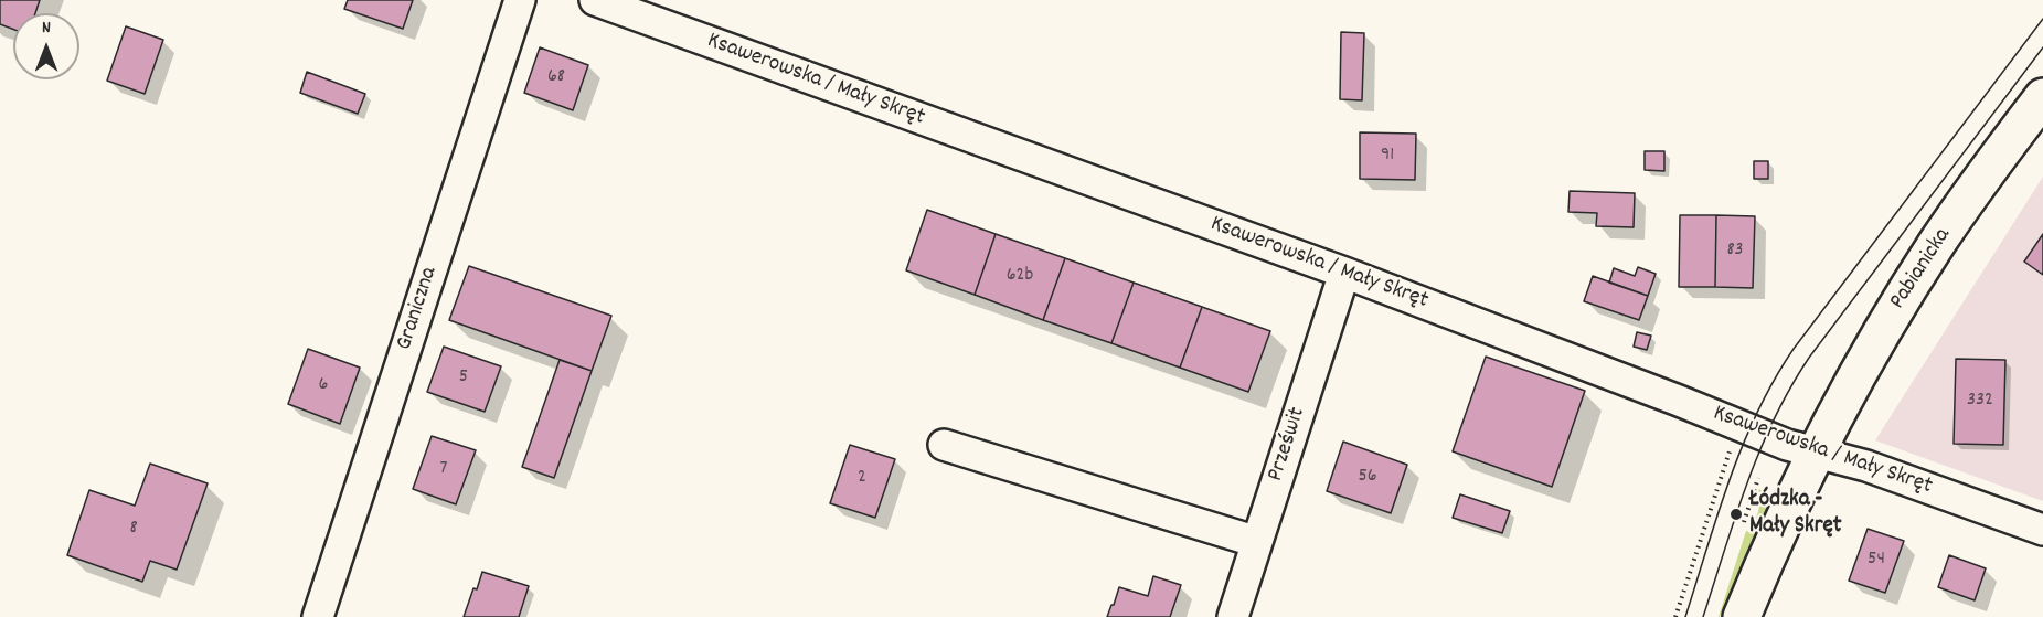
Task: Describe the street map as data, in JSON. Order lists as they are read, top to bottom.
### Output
{
  "streets": {
    "main road": ["Pabianicka"],
    "street": ["Ksawerowska / Mały Skręt", "Graniczna", "Prześwit"]
  },
  "crossings": [
    ["Ksawerowska / Mały Skręt", "Pabianicka"],
    ["Ksawerowska / Mały Skręt", "Prześwit"]
  ],
  "places": ["Łódzka - Mały Skręt"],
  "house_numbers": [
    "68",
    "91",
    "83",
    "62b",
    "5",
    "6",
    "332",
    "7",
    "56",
    "2",
    "8",
    "54"
  ],
  "north": "top"
}
